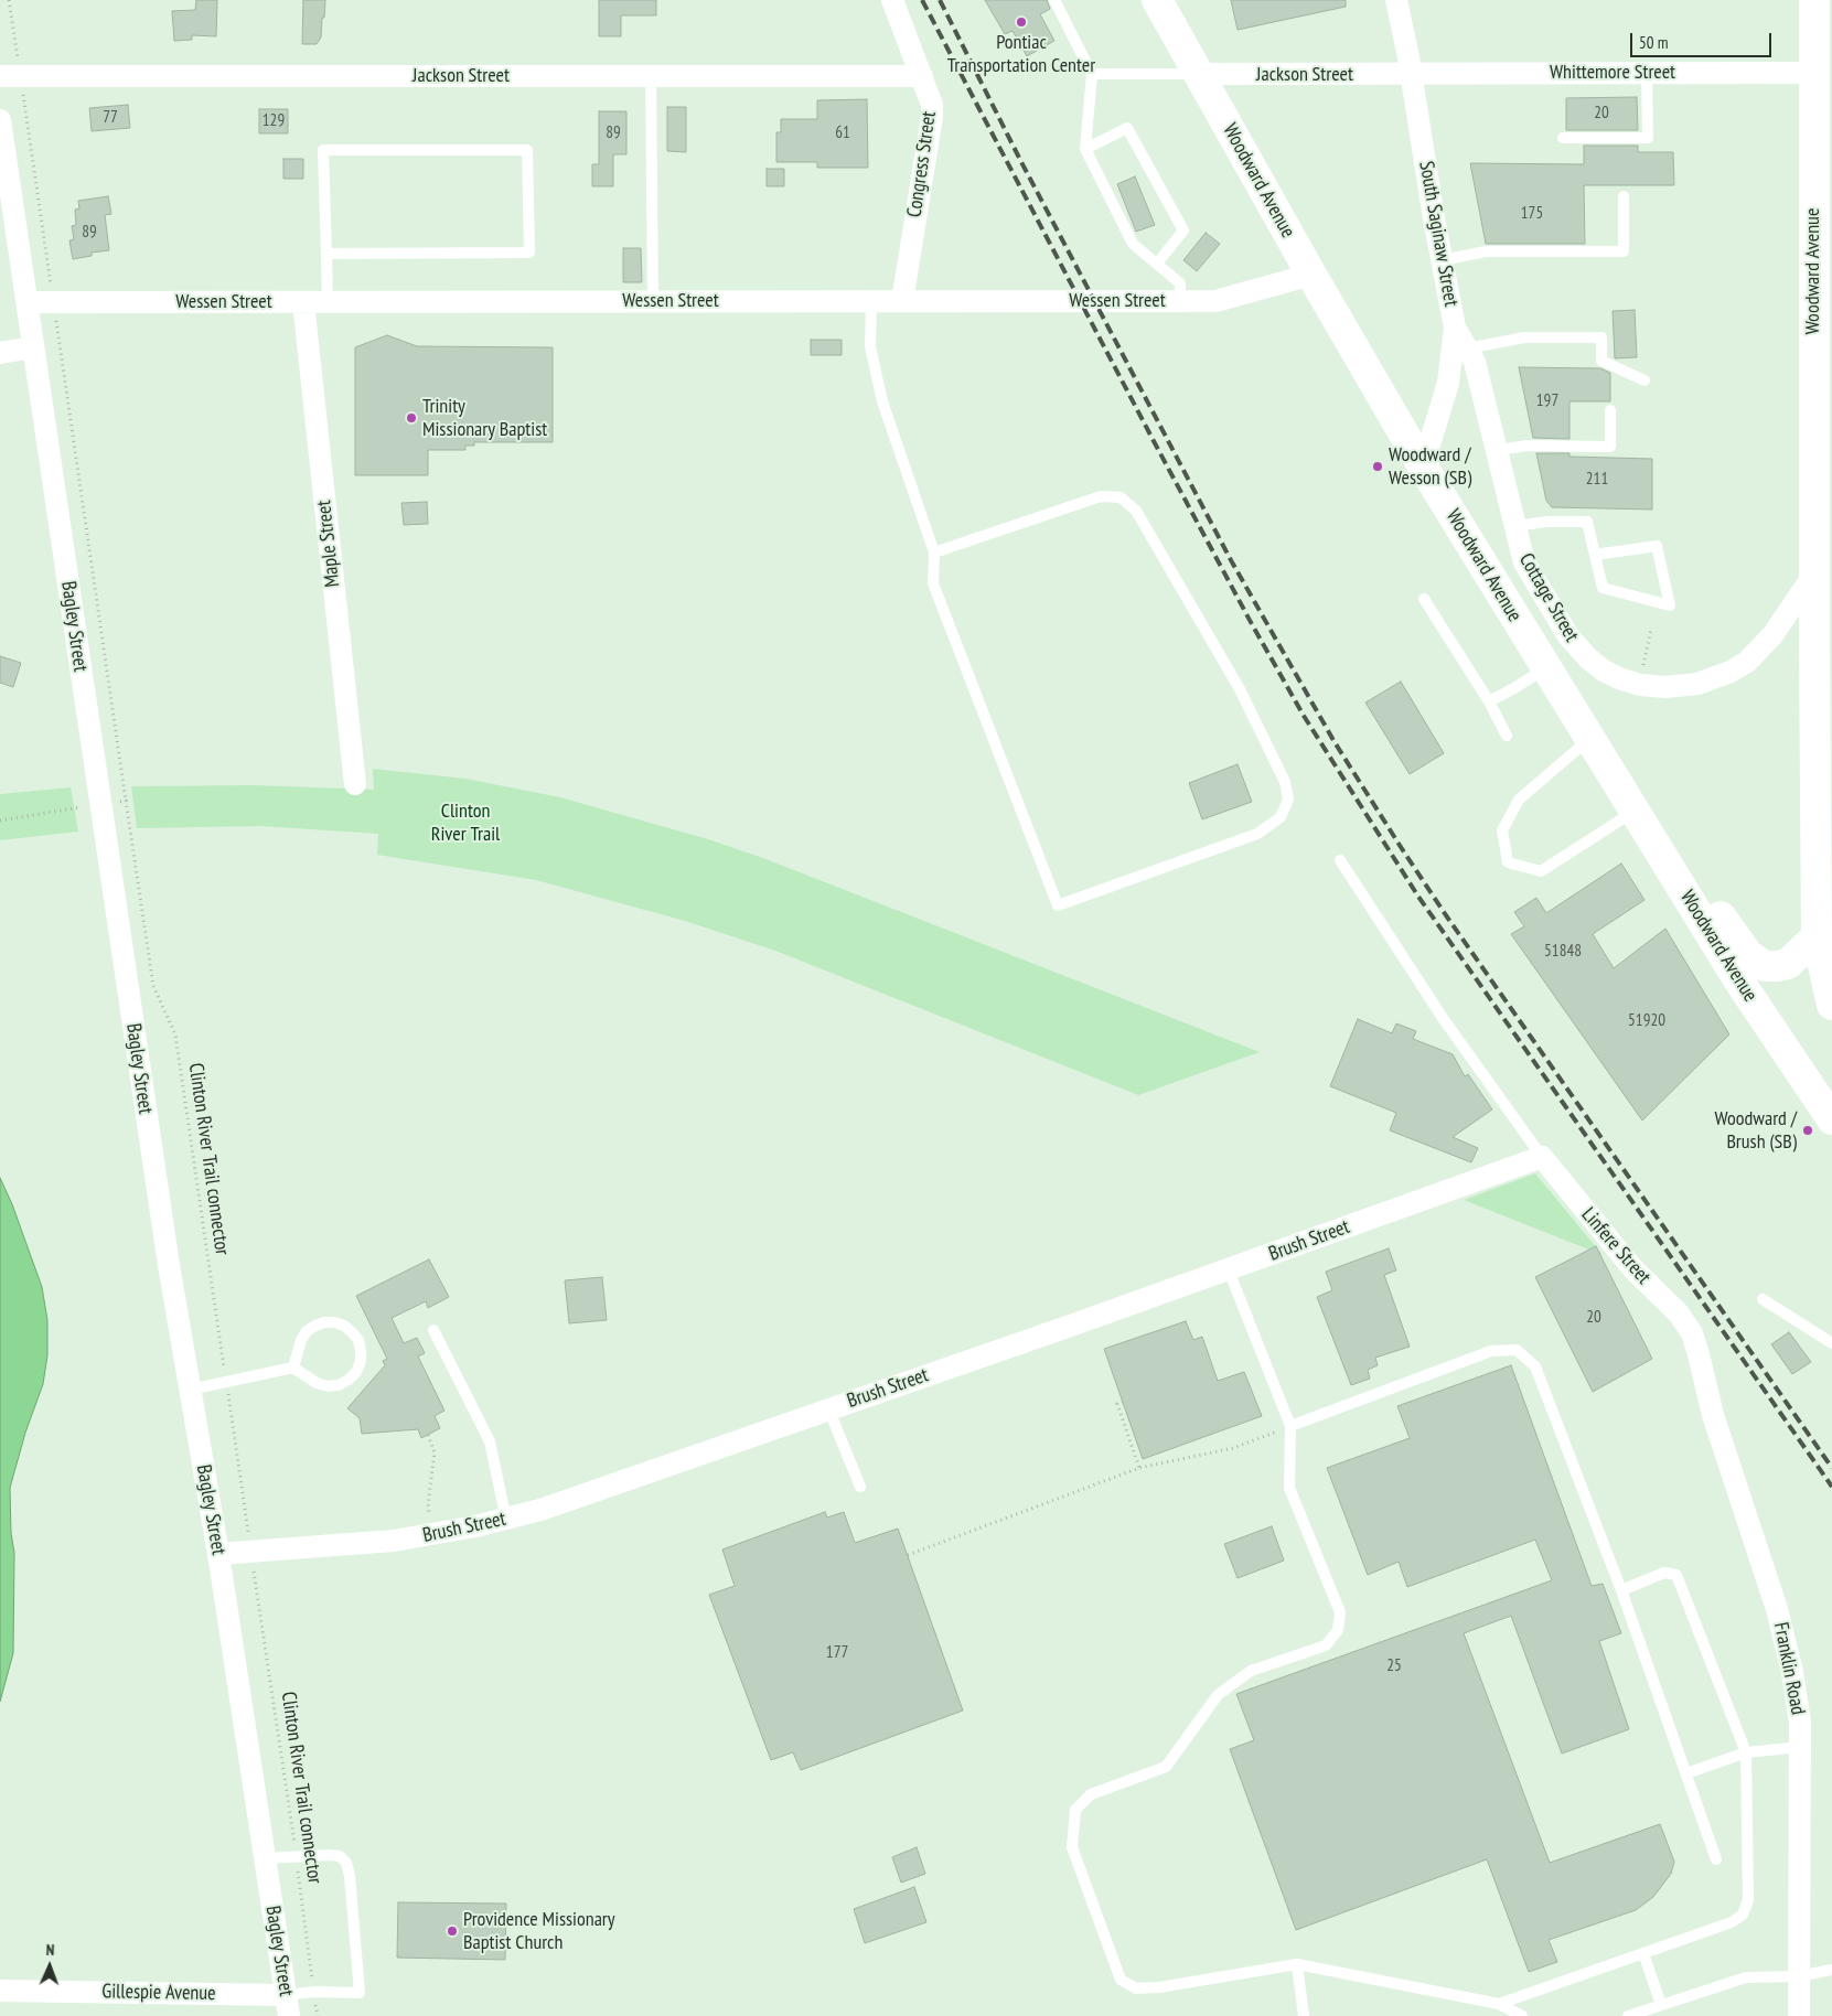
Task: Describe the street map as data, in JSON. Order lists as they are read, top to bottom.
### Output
{
  "streets": {
    "main road": ["Woodward Avenue"],
    "street": [
      "Whittemore Street",
      "Jackson Street",
      "Congress Street",
      "South Saginaw Street",
      "Wessen Street",
      "Maple Street",
      "Cottage Street",
      "Bagley Street",
      "Brush Street",
      "Linfere Street",
      "Franklin Road",
      "Gillespie Avenue"
    ],
    "path": ["Clinton River Trail connector"]
  },
  "crossings": [
    ["Whittemore Street", "Jackson Street"],
    ["Whittemore Street", "Woodward Avenue"],
    ["Whittemore Street", "South Saginaw Street"],
    ["Jackson Street", "Congress Street"],
    ["Jackson Street", "Woodward Avenue"],
    ["Jackson Street", "South Saginaw Street"],
    ["Congress Street", "Wessen Street"],
    ["Woodward Avenue", "South Saginaw Street"],
    ["Woodward Avenue", "Wessen Street"],
    ["Woodward Avenue", "Cottage Street"],
    ["South Saginaw Street", "Cottage Street"],
    ["Wessen Street", "Maple Street"],
    ["Wessen Street", "Bagley Street"],
    ["Bagley Street", "Brush Street"],
    ["Bagley Street", "Gillespie Avenue"],
    ["Brush Street", "Linfere Street"],
    ["Linfere Street", "Franklin Road"]
  ],
  "parks": ["Clinton River Trail"],
  "places": [
    "Pontiac Transportation Center",
    "Trinity Missionary Baptist",
    "Woodward / Wesson (SB)",
    "Woodward / Brush (SB)",
    "Providence Missionary Baptist Church"
  ],
  "house_numbers": [
    "20",
    "77",
    "129",
    "89",
    "61",
    "175",
    "89",
    "197",
    "211",
    "51848",
    "51920",
    "20",
    "177",
    "25"
  ],
  "scale_bar": "50 m",
  "north": "top"
}
